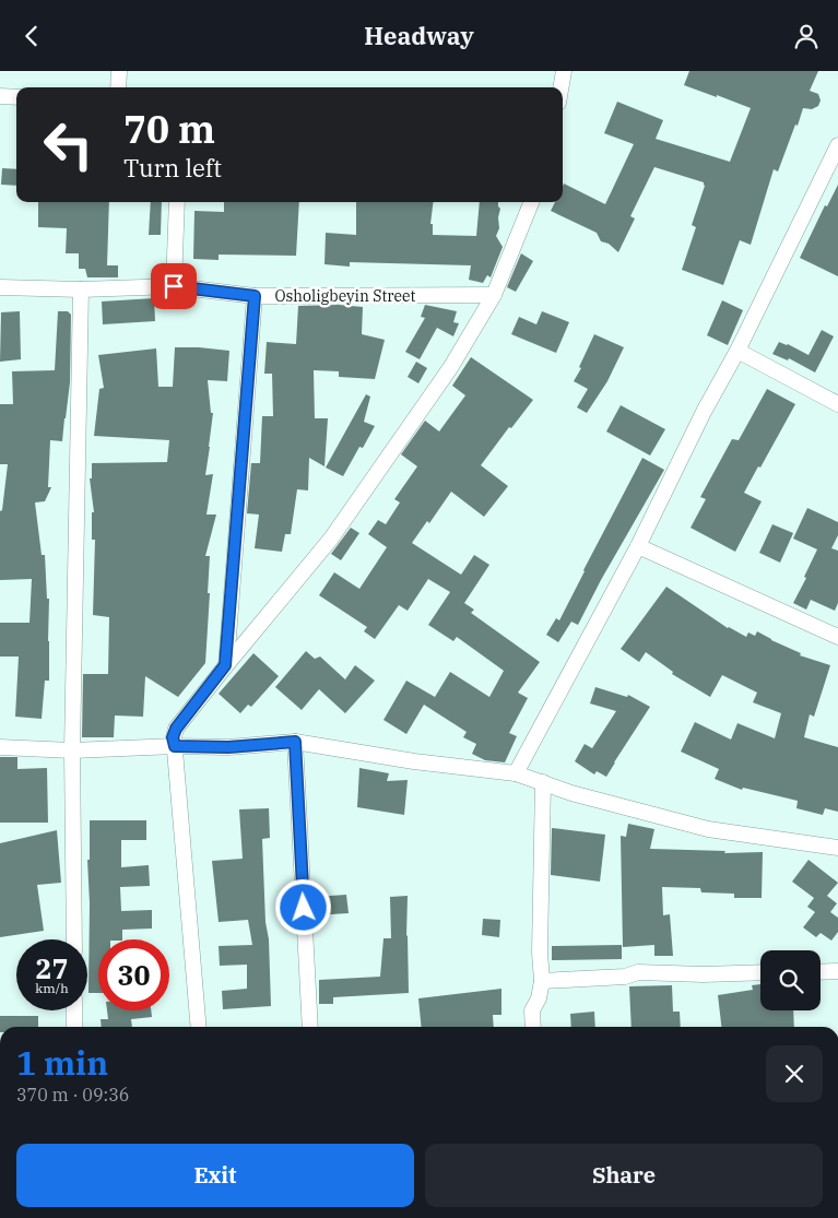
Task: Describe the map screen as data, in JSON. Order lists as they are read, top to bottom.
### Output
{
  "streets": {
    "street": ["Osholigbeyin Street"]
  },
  "page": {
    "header": "Headway",
    "turn": ["70 m", "Turn left"],
    "speed": "27 km/h",
    "limit": "30",
    "heading": ["1 min", "370 m · 09:36"],
    "buttons": ["Exit", "Share"]
  }
}
